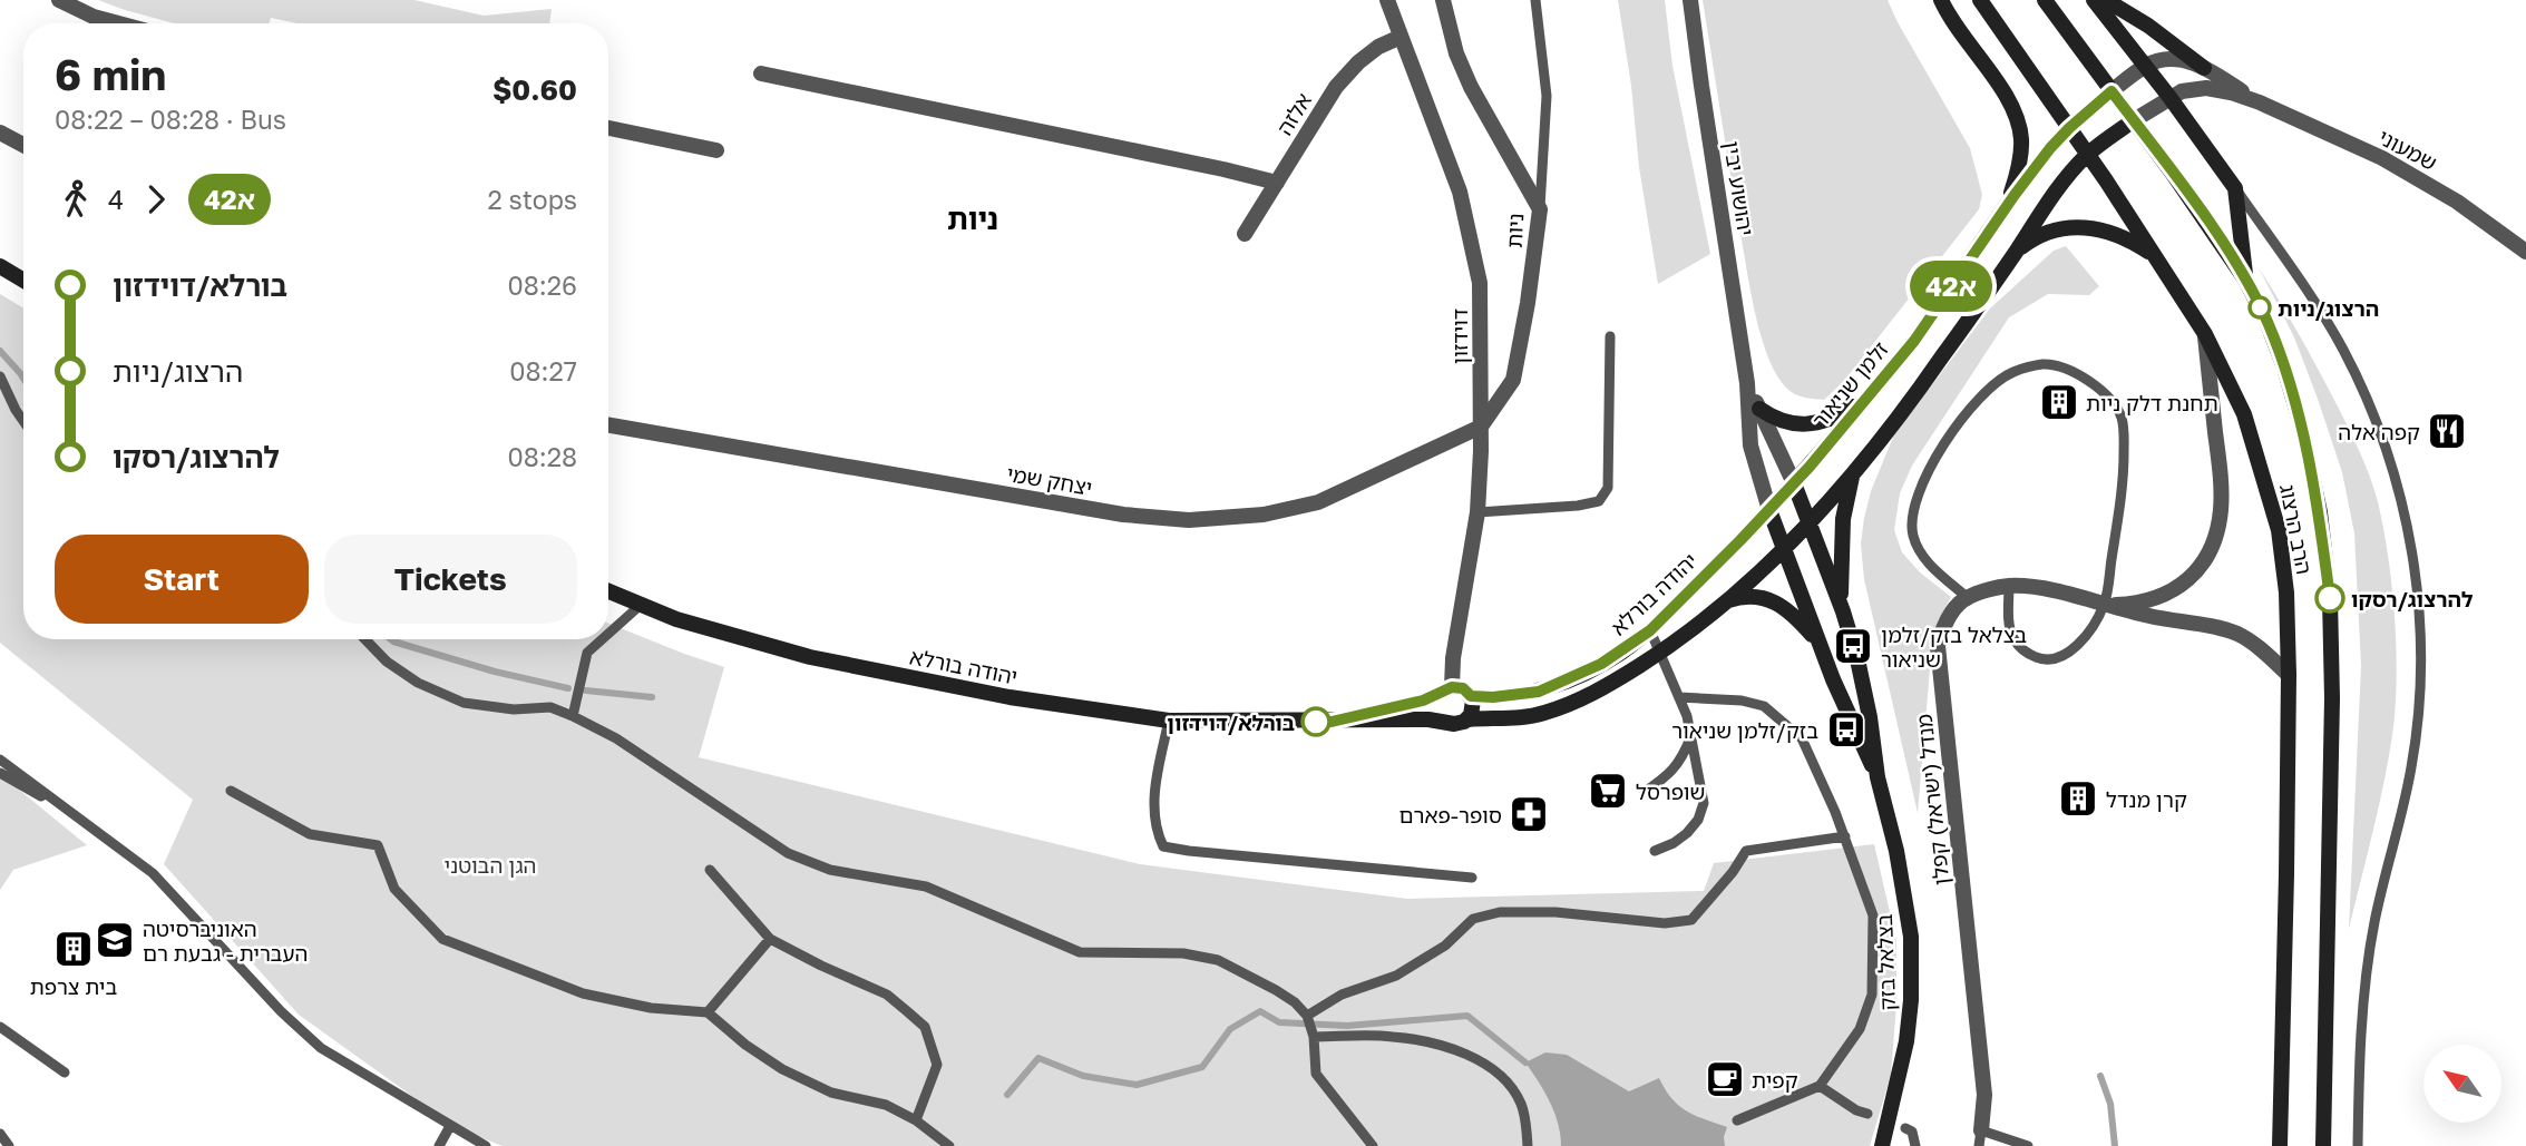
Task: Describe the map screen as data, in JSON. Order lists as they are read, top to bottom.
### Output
{
  "streets": {
    "street": [
      "אלזה",
      "שמעוני",
      "יהושוע יבין",
      "ניות",
      "דוידזון",
      "זלמן שניאור",
      "יצחק שמי",
      "הרב הרצוג",
      "יהודה בורלא",
      "מנדל (ישראל) קפלן",
      "בצלאל בזק"
    ]
  },
  "crossings": [
    ["אלזה", "דוידזון"],
    ["שמעוני", "זלמן שניאור"],
    ["שמעוני", "הרב הרצוג"],
    ["יהושוע יבין", "זלמן שניאור"],
    ["יהושוע יבין", "יהודה בורלא"],
    ["יהושוע יבין", "בצלאל בזק"],
    ["ניות", "דוידזון"],
    ["ניות", "יצחק שמי"],
    ["דוידזון", "יצחק שמי"],
    ["דוידזון", "יהודה בורלא"],
    ["זלמן שניאור", "הרב הרצוג"],
    ["זלמן שניאור", "יהודה בורלא"],
    ["יהודה בורלא", "בצלאל בזק"]
  ],
  "districts": ["ניות"],
  "parks": ["הגן הבוטני"],
  "places": {
    "other": ["הרצוג/ניות", "להרצוג/רסקו", "בורלא/דוידזון"],
    "building": ["תחנת דלק ניות", "קרן מנדל", "בית צרפת"],
    "restaurant": ["קפה אלה"],
    "bus stop": ["בצלאל בזק/זלמן שניאור", "בזק/זלמן שניאור"],
    "supermarket": ["שופרסל"],
    "pharmacy": ["סופר-פארם"],
    "school or university": ["האוניברסיטה העברית - גבעת רם"],
    "cafe": ["קפית"]
  },
  "lines": ["bus line 42א"],
  "north": "top left",
  "page": {
    "on_map": "42א",
    "heading": ["6 min", "08:22 – 08:28 · Bus", "$0.60"],
    "legs": ["4", "42א", "2 stops"],
    "list": [
      {
        "name": "בורלא/דוידזון",
        "value": "08:26"
      },
      {
        "name": "הרצוג/ניות",
        "value": "08:27"
      },
      {
        "name": "להרצוג/רסקו",
        "value": "08:28"
      }
    ],
    "buttons": ["Start", "Tickets"]
  }
}
